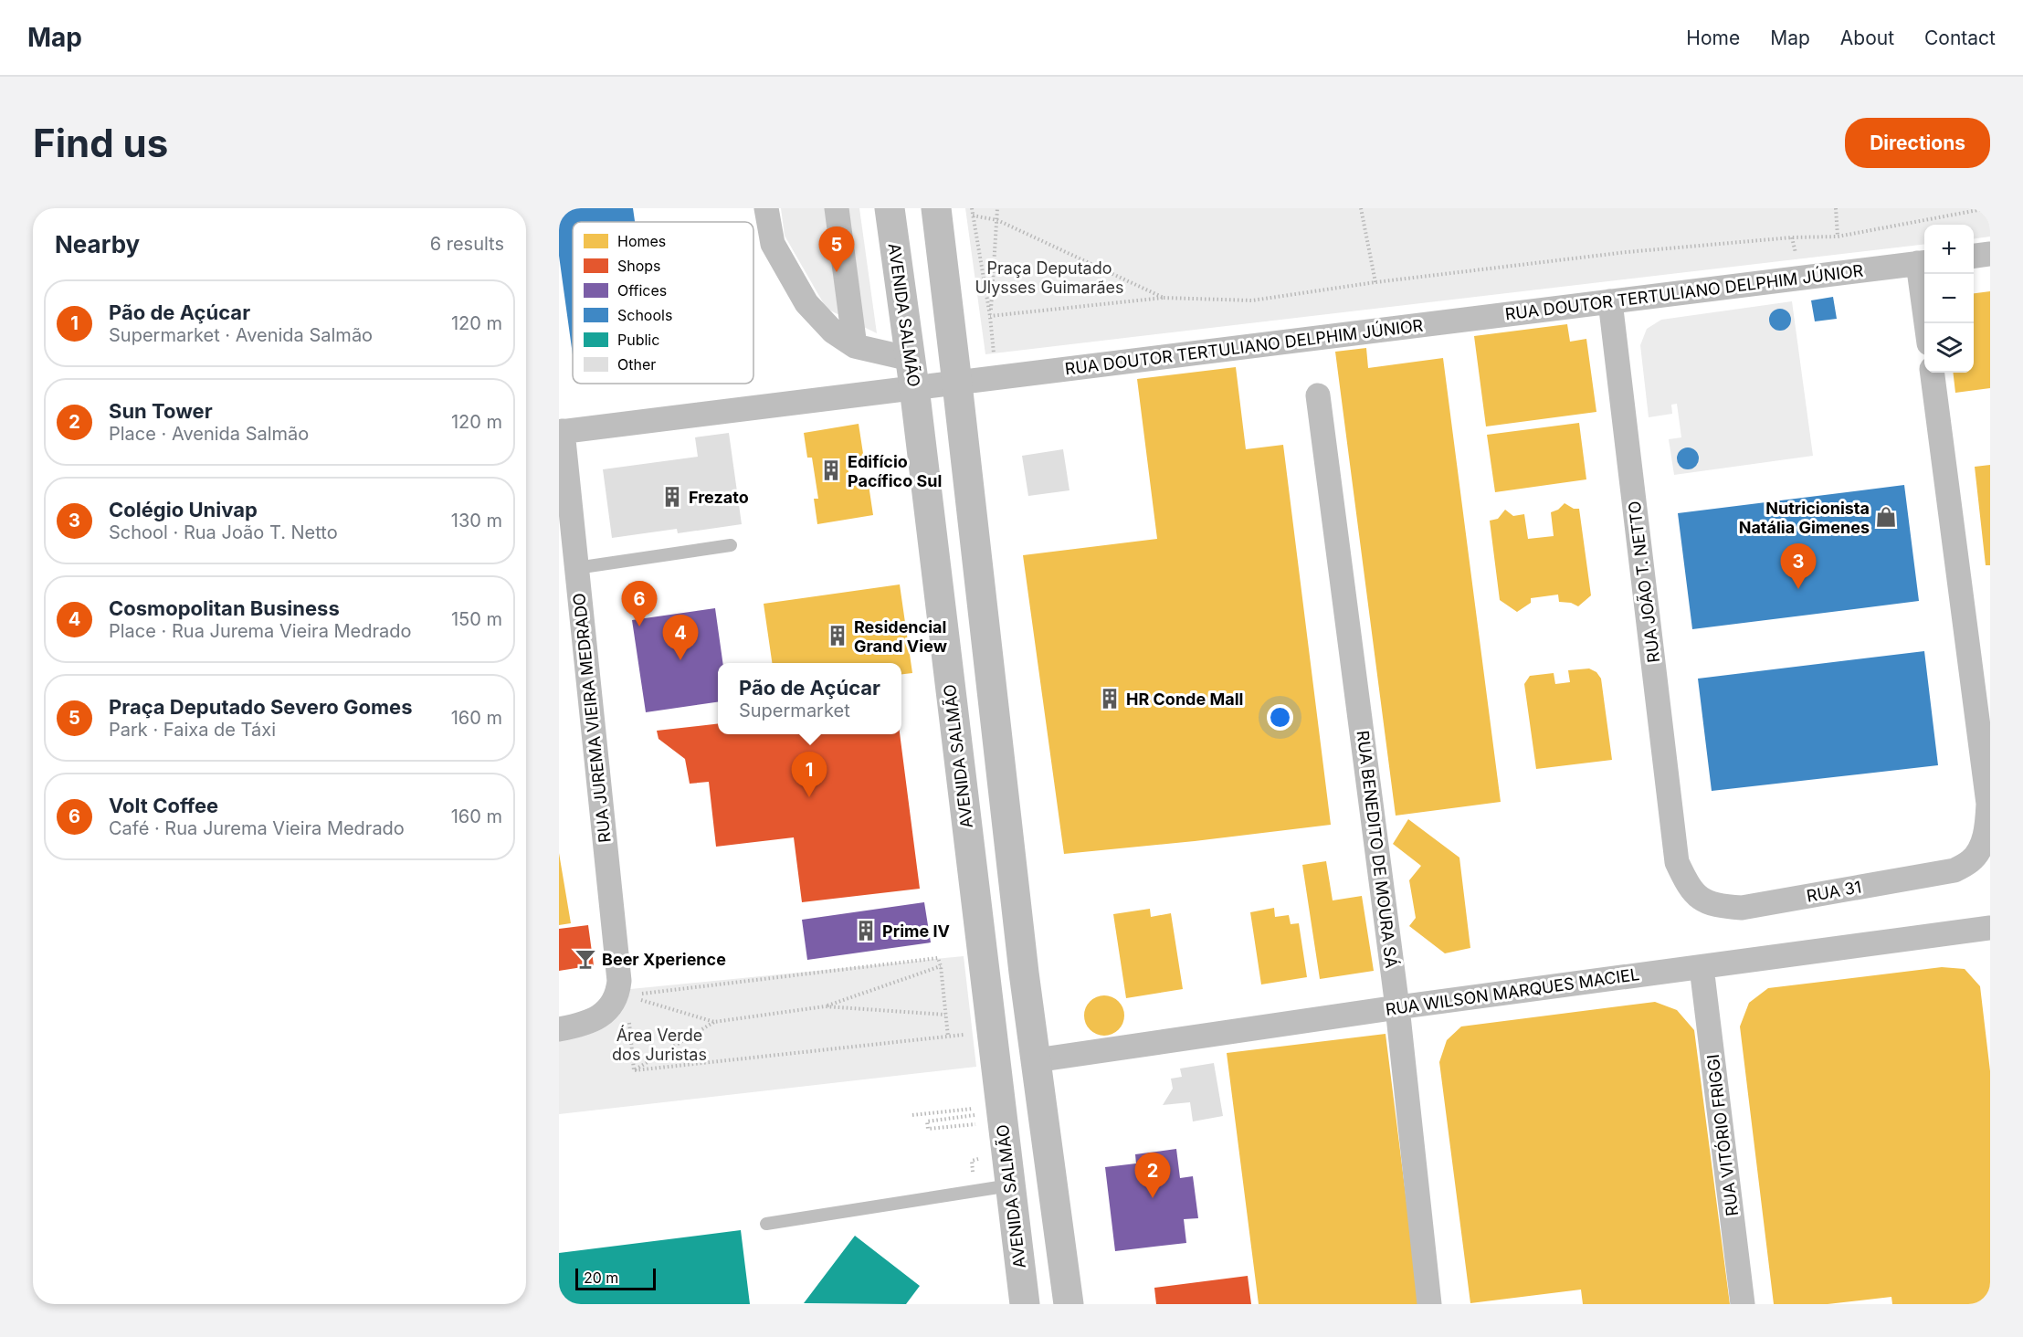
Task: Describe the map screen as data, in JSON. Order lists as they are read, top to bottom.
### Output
{
  "streets": {
    "street": [
      "RUA DOUTOR TERTULIANO DELPHIM JÚNIOR",
      "AVENIDA SALMÃO",
      "RUA JOÃO T. NETTO",
      "RUA JUREMA VIEIRA MEDRADO",
      "RUA BENEDITO DE MOURA SÁ",
      "RUA 31",
      "RUA WILSON MARQUES MACIEL",
      "RUA VITÓRIO FRIGGI"
    ]
  },
  "crossings": [
    ["RUA DOUTOR TERTULIANO DELPHIM JÚNIOR", "AVENIDA SALMÃO"],
    ["RUA DOUTOR TERTULIANO DELPHIM JÚNIOR", "RUA JOÃO T. NETTO"],
    ["RUA DOUTOR TERTULIANO DELPHIM JÚNIOR", "RUA JUREMA VIEIRA MEDRADO"],
    ["RUA JOÃO T. NETTO", "RUA 31"],
    ["RUA BENEDITO DE MOURA SÁ", "RUA WILSON MARQUES MACIEL"],
    ["RUA WILSON MARQUES MACIEL", "RUA VITÓRIO FRIGGI"]
  ],
  "parks": ["Praça Deputado Ulysses Guimarães", "Área Verde dos Juristas"],
  "places": {
    "building": [
      "Edifício Pacífico Sul",
      "Frezato",
      "Residencial Grand View",
      "HR Conde Mall",
      "Prime IV"
    ],
    "shop": ["Nutricionista Natália Gimenes"],
    "bar": ["Beer Xperience"]
  },
  "legend": [
    "Homes",
    "Shops",
    "Offices",
    "Schools",
    "Public",
    "Other"
  ],
  "scale_bar": "20 m",
  "page": {
    "header": "Map",
    "nav": [
      "Home",
      "Map",
      "About",
      "Contact"
    ],
    "buttons": "Directions",
    "title": "Find us",
    "heading": ["Nearby", "6 results"],
    "map_buttons": ["+", "−"],
    "pins": [
      "5",
      "3",
      "6",
      "4",
      "1",
      "2"
    ],
    "list": [
      {
        "mark": "1",
        "name": "Pão de Açúcar",
        "note": "Supermarket · Avenida Salmão",
        "value": "120 m"
      },
      {
        "mark": "2",
        "name": "Sun Tower",
        "note": "Place · Avenida Salmão",
        "value": "120 m"
      },
      {
        "mark": "3",
        "name": "Colégio Univap",
        "note": "School · Rua João T. Netto",
        "value": "130 m"
      },
      {
        "mark": "4",
        "name": "Cosmopolitan Business",
        "note": "Place · Rua Jurema Vieira Medrado",
        "value": "150 m"
      },
      {
        "mark": "5",
        "name": "Praça Deputado Severo Gomes",
        "note": "Park · Faixa de Táxi",
        "value": "160 m"
      },
      {
        "mark": "6",
        "name": "Volt Coffee",
        "note": "Café · Rua Jurema Vieira Medrado",
        "value": "160 m"
      }
    ],
    "popup": ["Pão de Açúcar", "Supermarket"],
    "scale": "20 m"
  }
}
